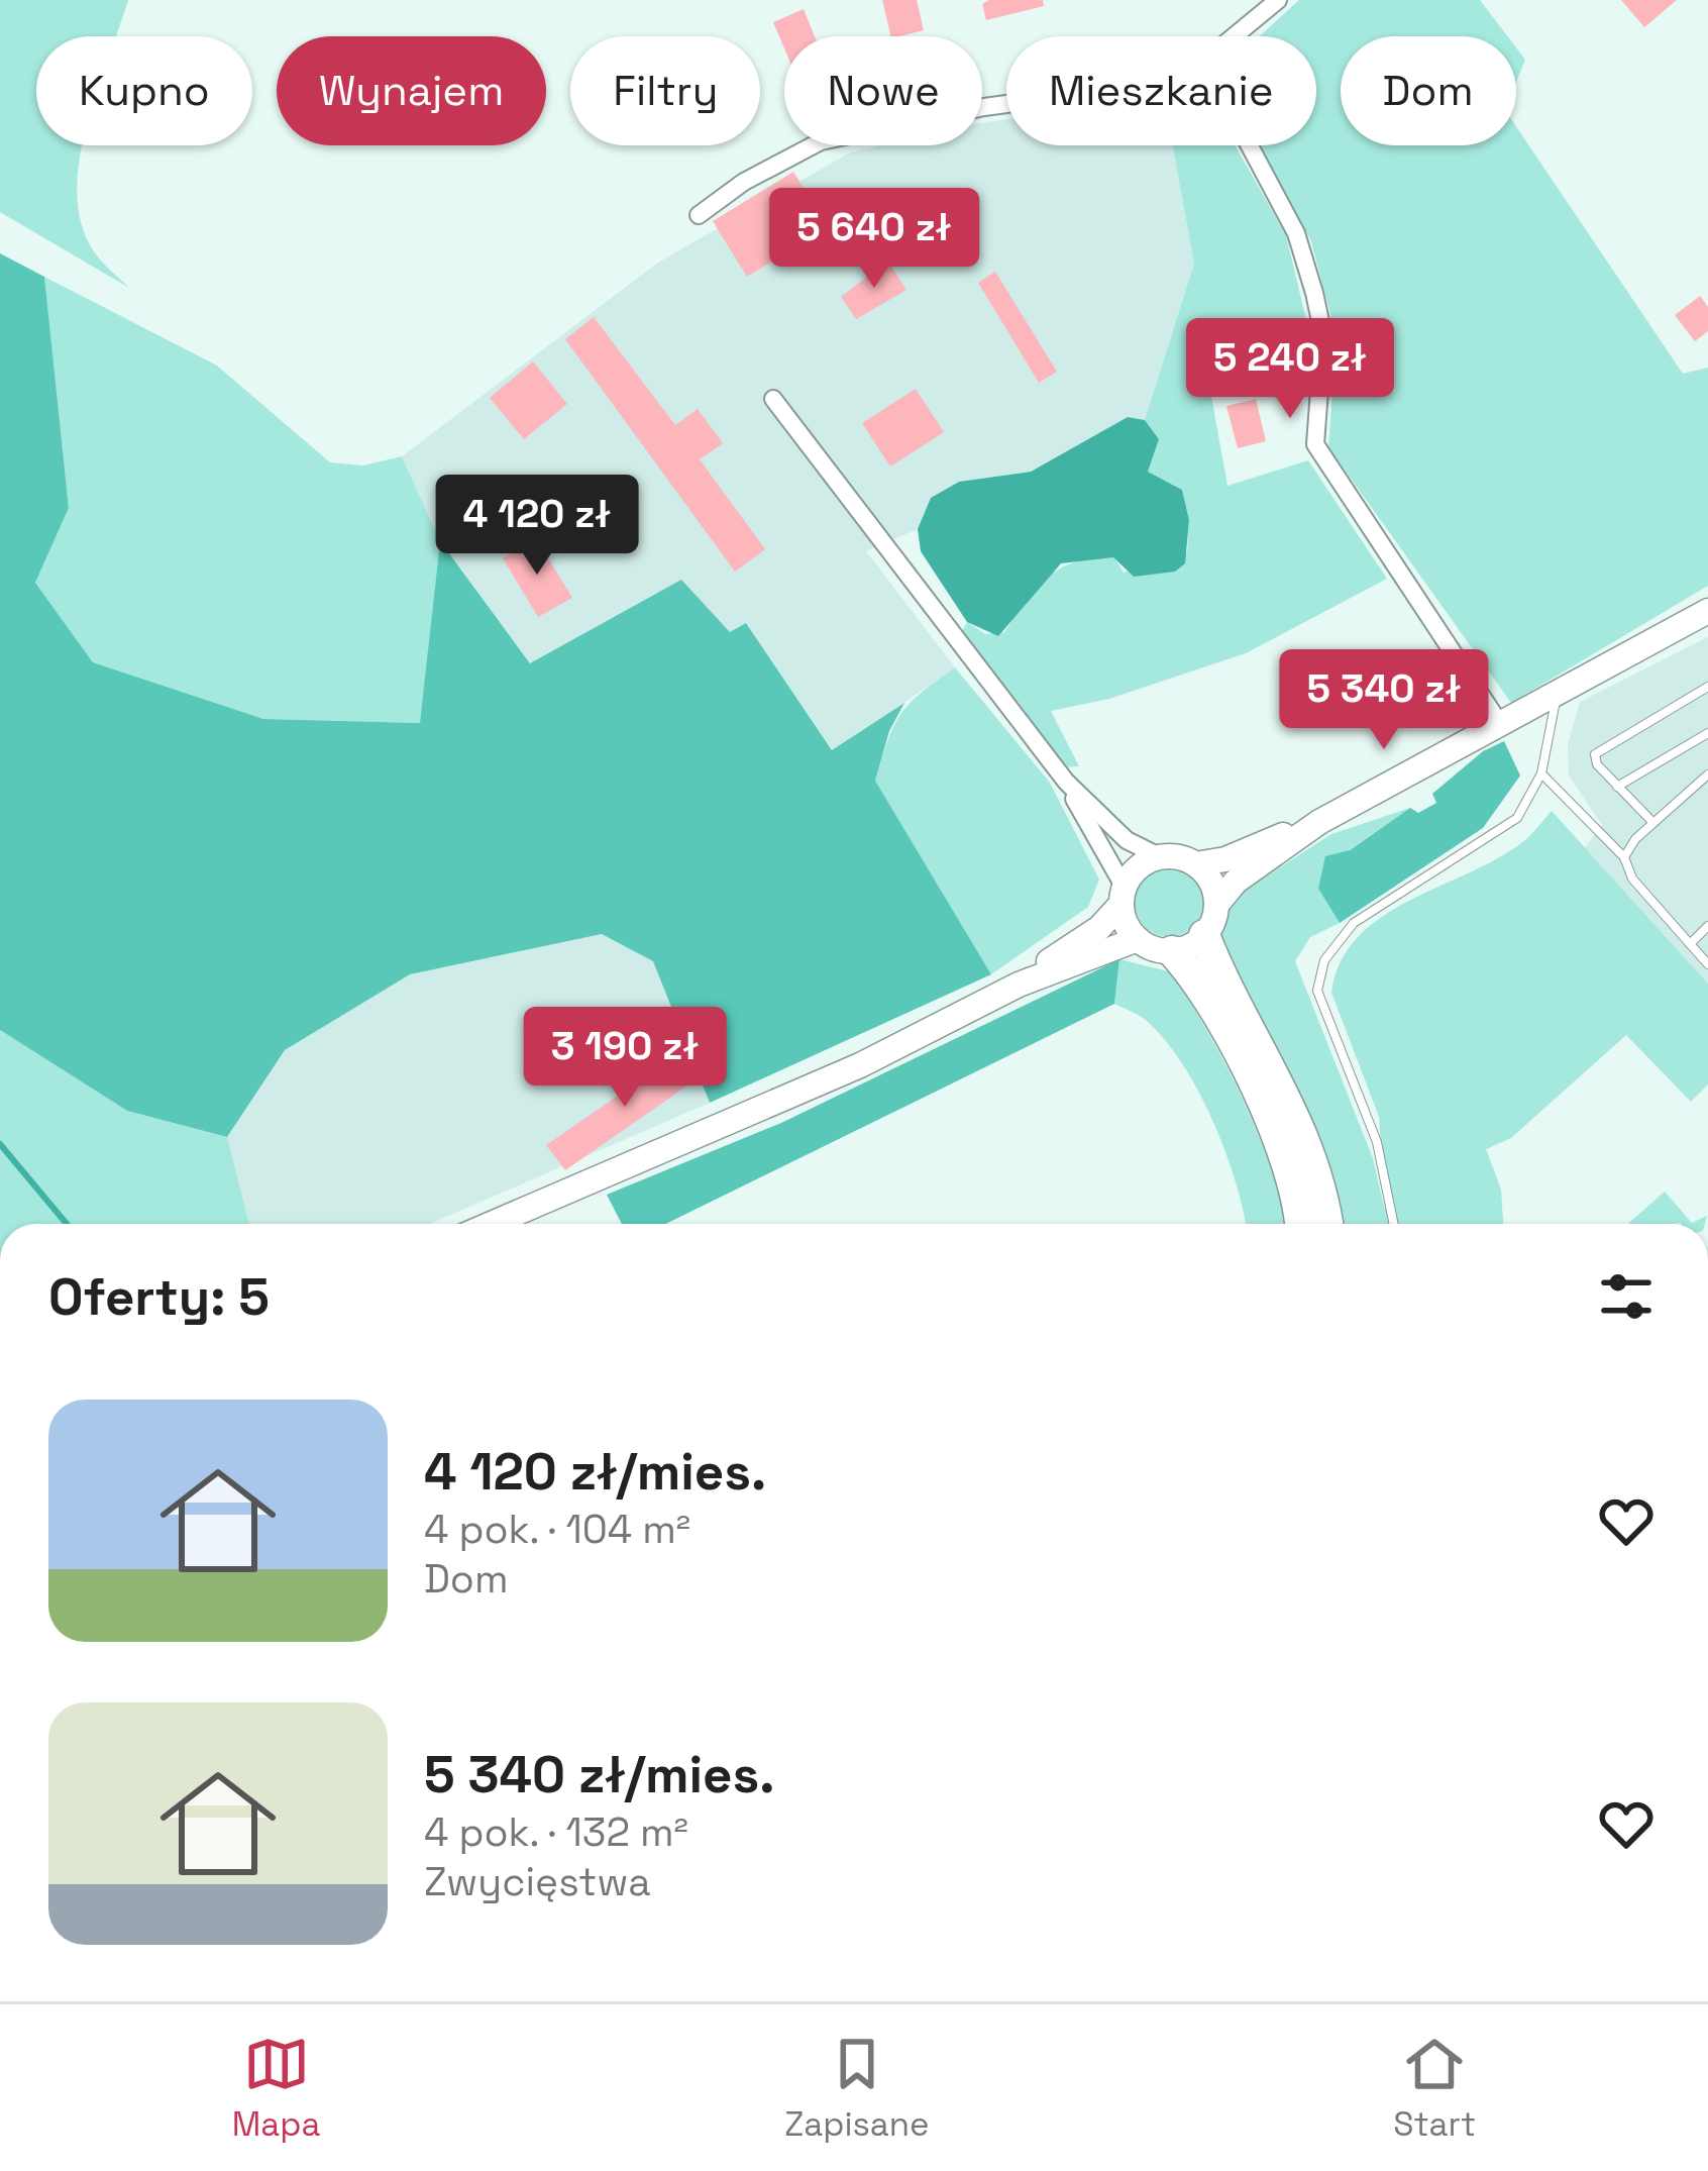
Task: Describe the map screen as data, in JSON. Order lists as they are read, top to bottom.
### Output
{
  "page": {
    "chip": [
      "Kupno",
      "Wynajem",
      "Filtry",
      "Nowe",
      "Mieszkanie",
      "Dom"
    ],
    "price": [
      "5 640 zł",
      "5 240 zł",
      "4 120 zł",
      "5 340 zł",
      "3 190 zł"
    ],
    "heading": "Oferty: 5",
    "list": [
      {
        "name": "4 120 zł/mies.",
        "note": "4 pok. · 104 m² · Dom"
      },
      {
        "name": "5 340 zł/mies.",
        "note": "4 pok. · 132 m² · Zwycięstwa"
      }
    ],
    "tabs": ["Mapa", "Zapisane", "Start"]
  }
}
